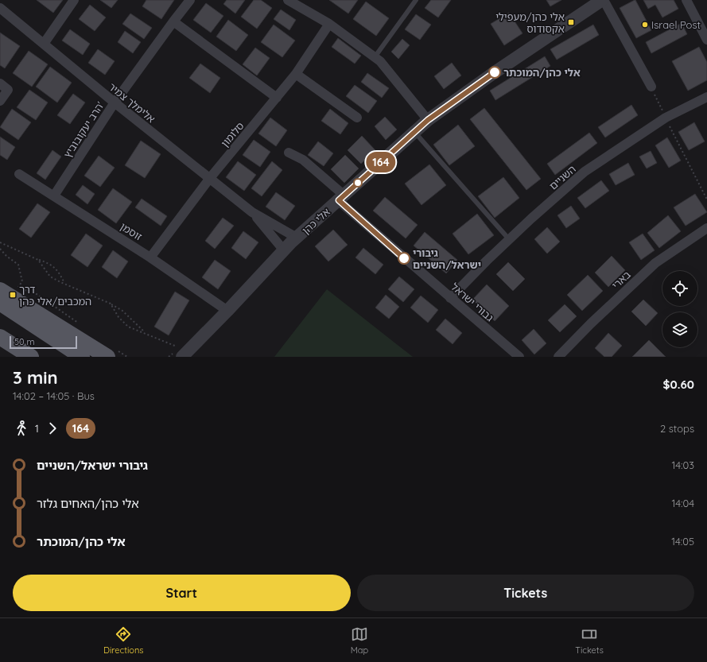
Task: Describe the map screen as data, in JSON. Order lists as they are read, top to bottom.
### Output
{
  "streets": {
    "street": [
      "אלימלך צמיר",
      "הרב יעקובוביץ'",
      "סלומון",
      "השניים",
      "אלי כהן",
      "זוסמן",
      "בארי",
      "גבורי ישראל"
    ]
  },
  "crossings": [
    ["אלימלך צמיר", "הרב יעקובוביץ'"],
    ["אלימלך צמיר", "סלומון"],
    ["אלימלך צמיר", "אלי כהן"],
    ["הרב יעקובוביץ'", "זוסמן"],
    ["סלומון", "זוסמן"],
    ["השניים", "גבורי ישראל"],
    ["אלי כהן", "זוסמן"],
    ["אלי כהן", "גבורי ישראל"]
  ],
  "places": {
    "transit": ["אלי כהן/מעפילי אקסודוס", "דרך המכבים/אלי כהן"],
    "other": ["Israel Post", "אלי כהן/המוכתר", "גיבורי ישראל/השניים"]
  },
  "lines": ["bus line 164"],
  "scale_bar": "50 m",
  "page": {
    "on_map": "164",
    "scale": "50 m",
    "heading": ["3 min", "14:02 – 14:05 · Bus", "$0.60"],
    "legs": ["1", "164", "2 stops"],
    "list": [
      {
        "name": "גיבורי ישראל/השניים",
        "value": "14:03"
      },
      {
        "name": "אלי כהן/האחים גלזר",
        "value": "14:04"
      },
      {
        "name": "אלי כהן/המוכתר",
        "value": "14:05"
      }
    ],
    "buttons": ["Start", "Tickets"],
    "tabs": ["Directions", "Map", "Tickets"]
  }
}
